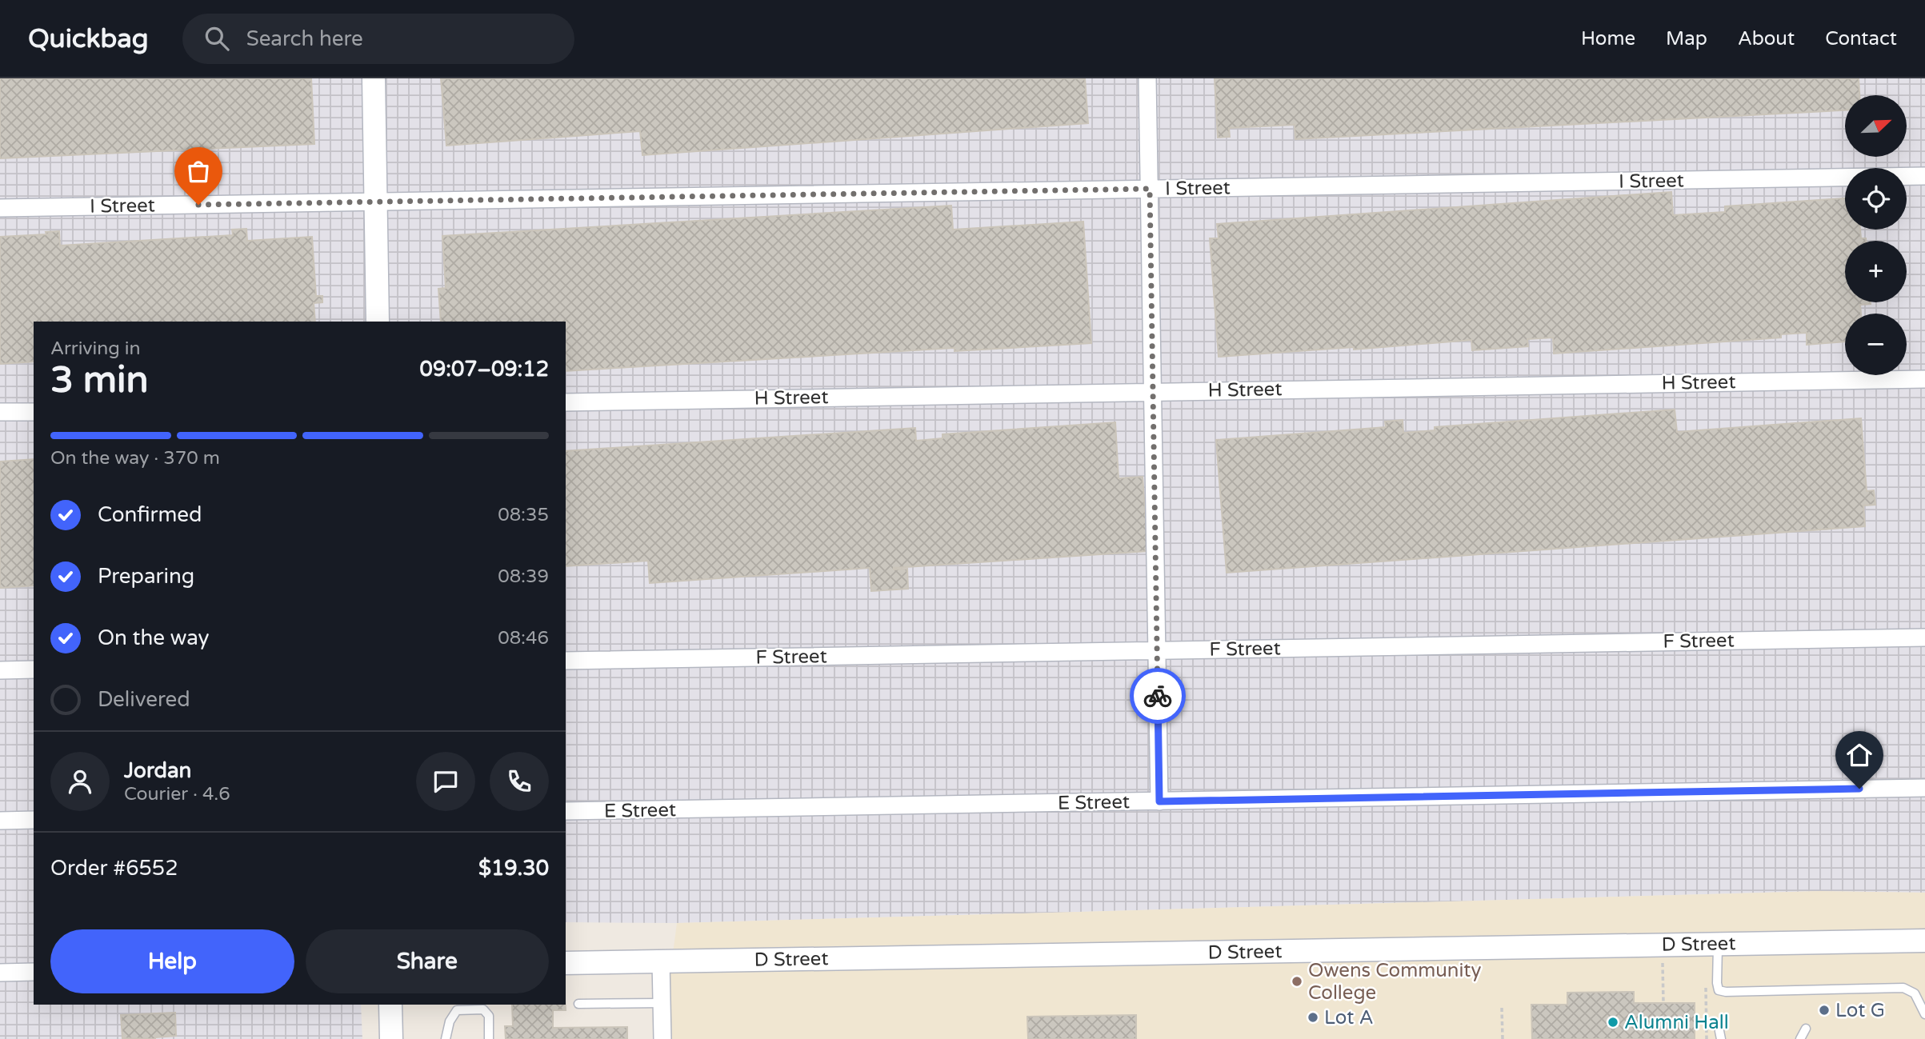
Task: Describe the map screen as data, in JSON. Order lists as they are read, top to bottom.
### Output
{
  "streets": {
    "street": [
      "I Street",
      "H Street",
      "F Street",
      "E Street",
      "D Street"
    ]
  },
  "places": [
    "Owens Community College",
    "Lot G",
    "Lot A",
    "Alumni Hall"
  ],
  "north": "top right",
  "page": {
    "header": "Quickbag",
    "search": "Search here",
    "nav": [
      "Home",
      "Map",
      "About",
      "Contact"
    ],
    "map_buttons": ["+", "−"],
    "heading": ["3 min", "Arriving in", "09:07–09:12"],
    "panel": [
      "Jordan",
      "Courier · 4.6",
      "Order #6552",
      "$19.30"
    ],
    "bar": "On the way · 370 m",
    "list": [
      ["Confirmed", "08:35"],
      ["Preparing", "08:39"],
      ["On the way", "08:46"],
      "Delivered"
    ],
    "buttons": ["Help", "Share"]
  }
}
